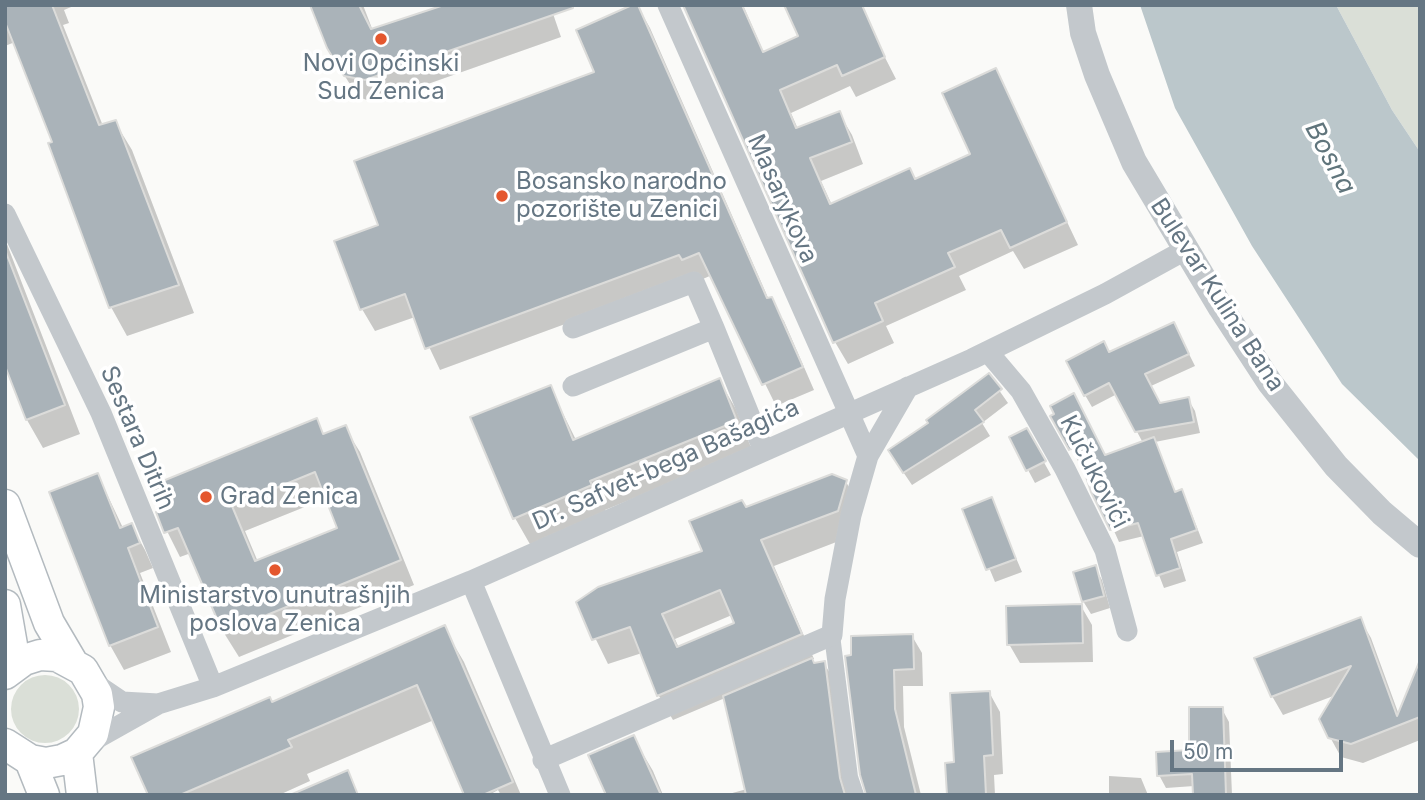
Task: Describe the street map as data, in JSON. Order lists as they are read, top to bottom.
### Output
{
  "streets": {
    "street": [
      "Masarykova",
      "Bulevar Kulina Bana",
      "Sestara Ditrih",
      "Dr. Safvet-bega Bašagića",
      "Kučukovići"
    ]
  },
  "crossings": [
    ["Masarykova", "Dr. Safvet-bega Bašagića"],
    ["Bulevar Kulina Bana", "Dr. Safvet-bega Bašagića"],
    ["Sestara Ditrih", "Dr. Safvet-bega Bašagića"],
    ["Dr. Safvet-bega Bašagića", "Kučukovići"]
  ],
  "water": ["Bosna"],
  "places": [
    "Novi Općinski Sud Zenica",
    "Bosansko narodno pozorište u Zenici",
    "Grad Zenica",
    "Ministarstvo unutrašnjih poslova Zenica"
  ],
  "scale_bar": "50 m"
}
